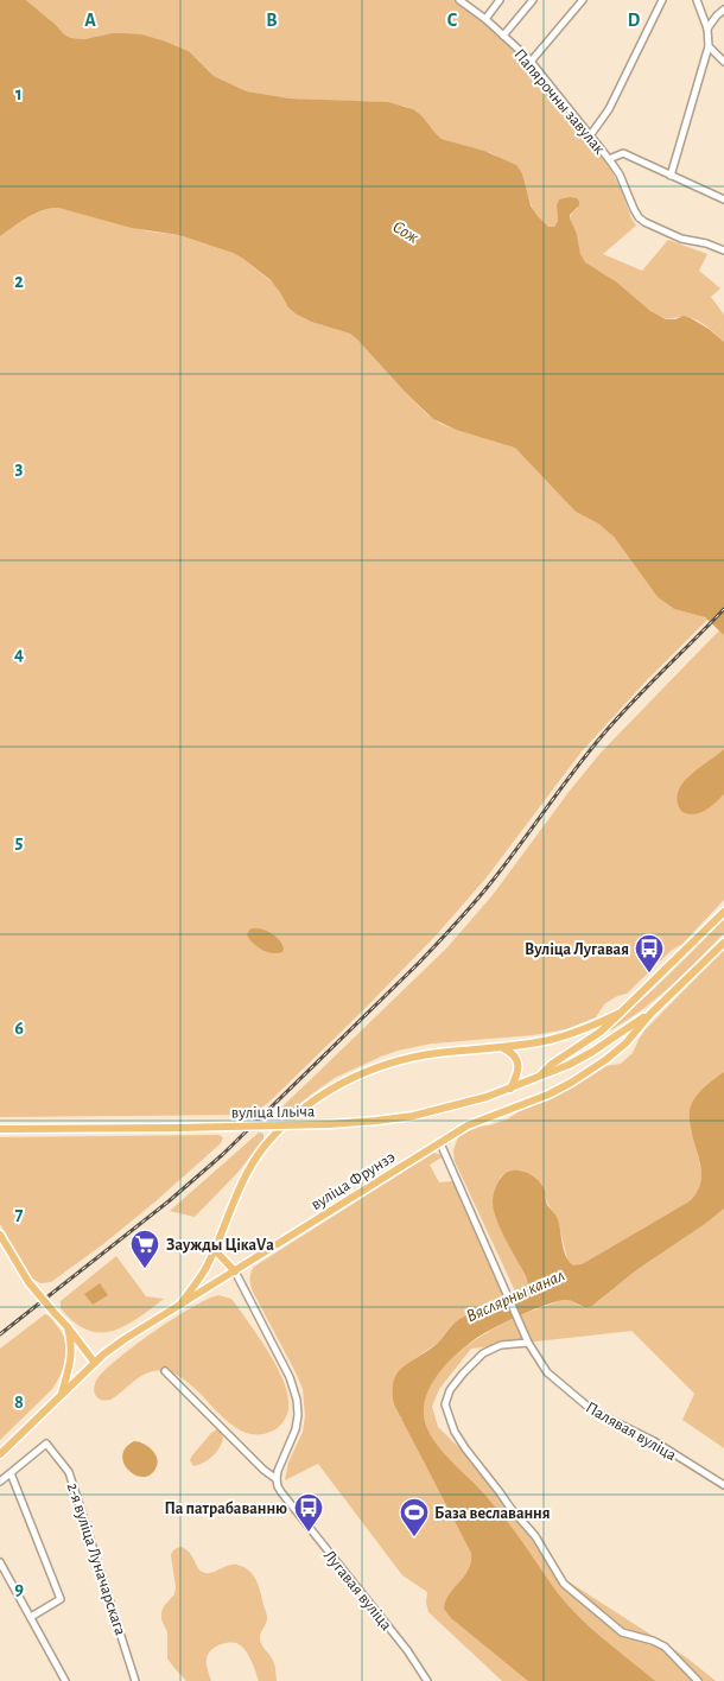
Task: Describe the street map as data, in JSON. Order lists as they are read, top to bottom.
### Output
{
  "streets": {
    "main road": ["вуліца Ільіча", "вуліца Фрунзэ"],
    "street": [
      "Папярочны завулак",
      "Палявая вуліца",
      "2-я вуліца Луначарскага",
      "Лугавая вуліца"
    ]
  },
  "crossings": [
    ["вуліца Ільіча", "вуліца Фрунзэ"],
    ["вуліца Фрунзэ", "Палявая вуліца"]
  ],
  "water": ["Сож", "Вяслярны канал"],
  "places": {
    "bus stop": ["Вуліца Лугавая", "Па патрабаванню"],
    "supermarket": ["Заужды ЦікаVа"],
    "sports": ["База веславання"]
  },
  "grid": {
    "columns": [
      "A",
      "B",
      "C",
      "D"
    ],
    "rows": [
      "1",
      "2",
      "3",
      "4",
      "5",
      "6",
      "7",
      "8",
      "9"
    ]
  }
}
